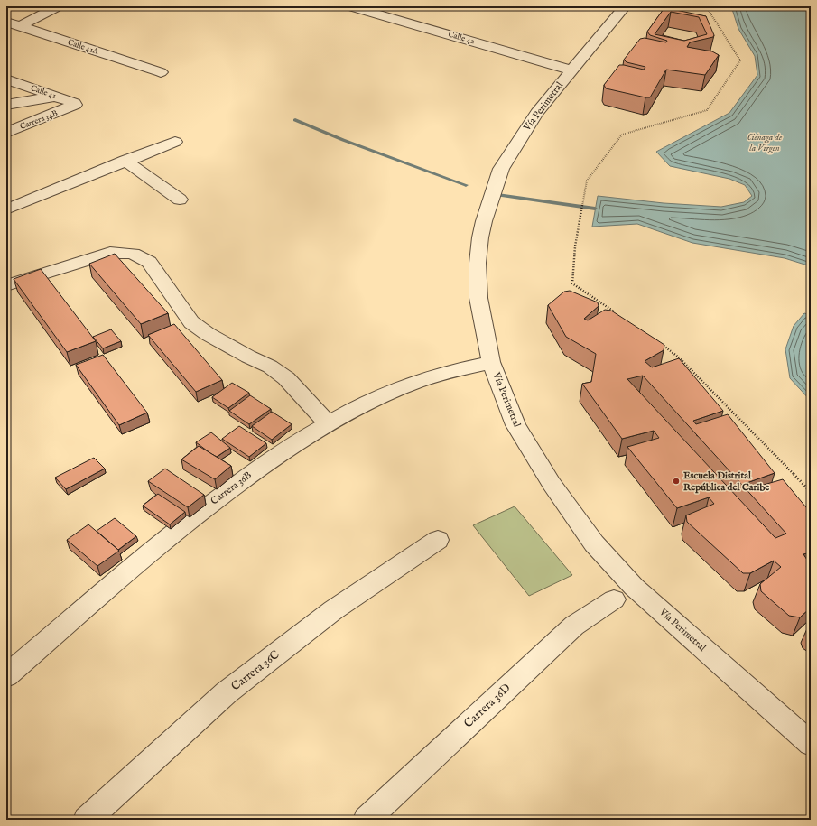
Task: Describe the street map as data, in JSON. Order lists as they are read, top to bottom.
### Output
{
  "streets": {
    "street": [
      "Calle 42",
      "Calle 41A",
      "Calle 41",
      "Vía Perimetral",
      "Carrera 34B",
      "Carrera 36B",
      "Carrera 36C",
      "Carrera 36D"
    ]
  },
  "crossings": [
    ["Calle 42", "Vía Perimetral"],
    ["Calle 41", "Carrera 34B"],
    ["Vía Perimetral", "Carrera 36B"]
  ],
  "water": ["Ciénaga de la Virgen"],
  "places": ["Escuela Distrital República del Caribe"]
}
